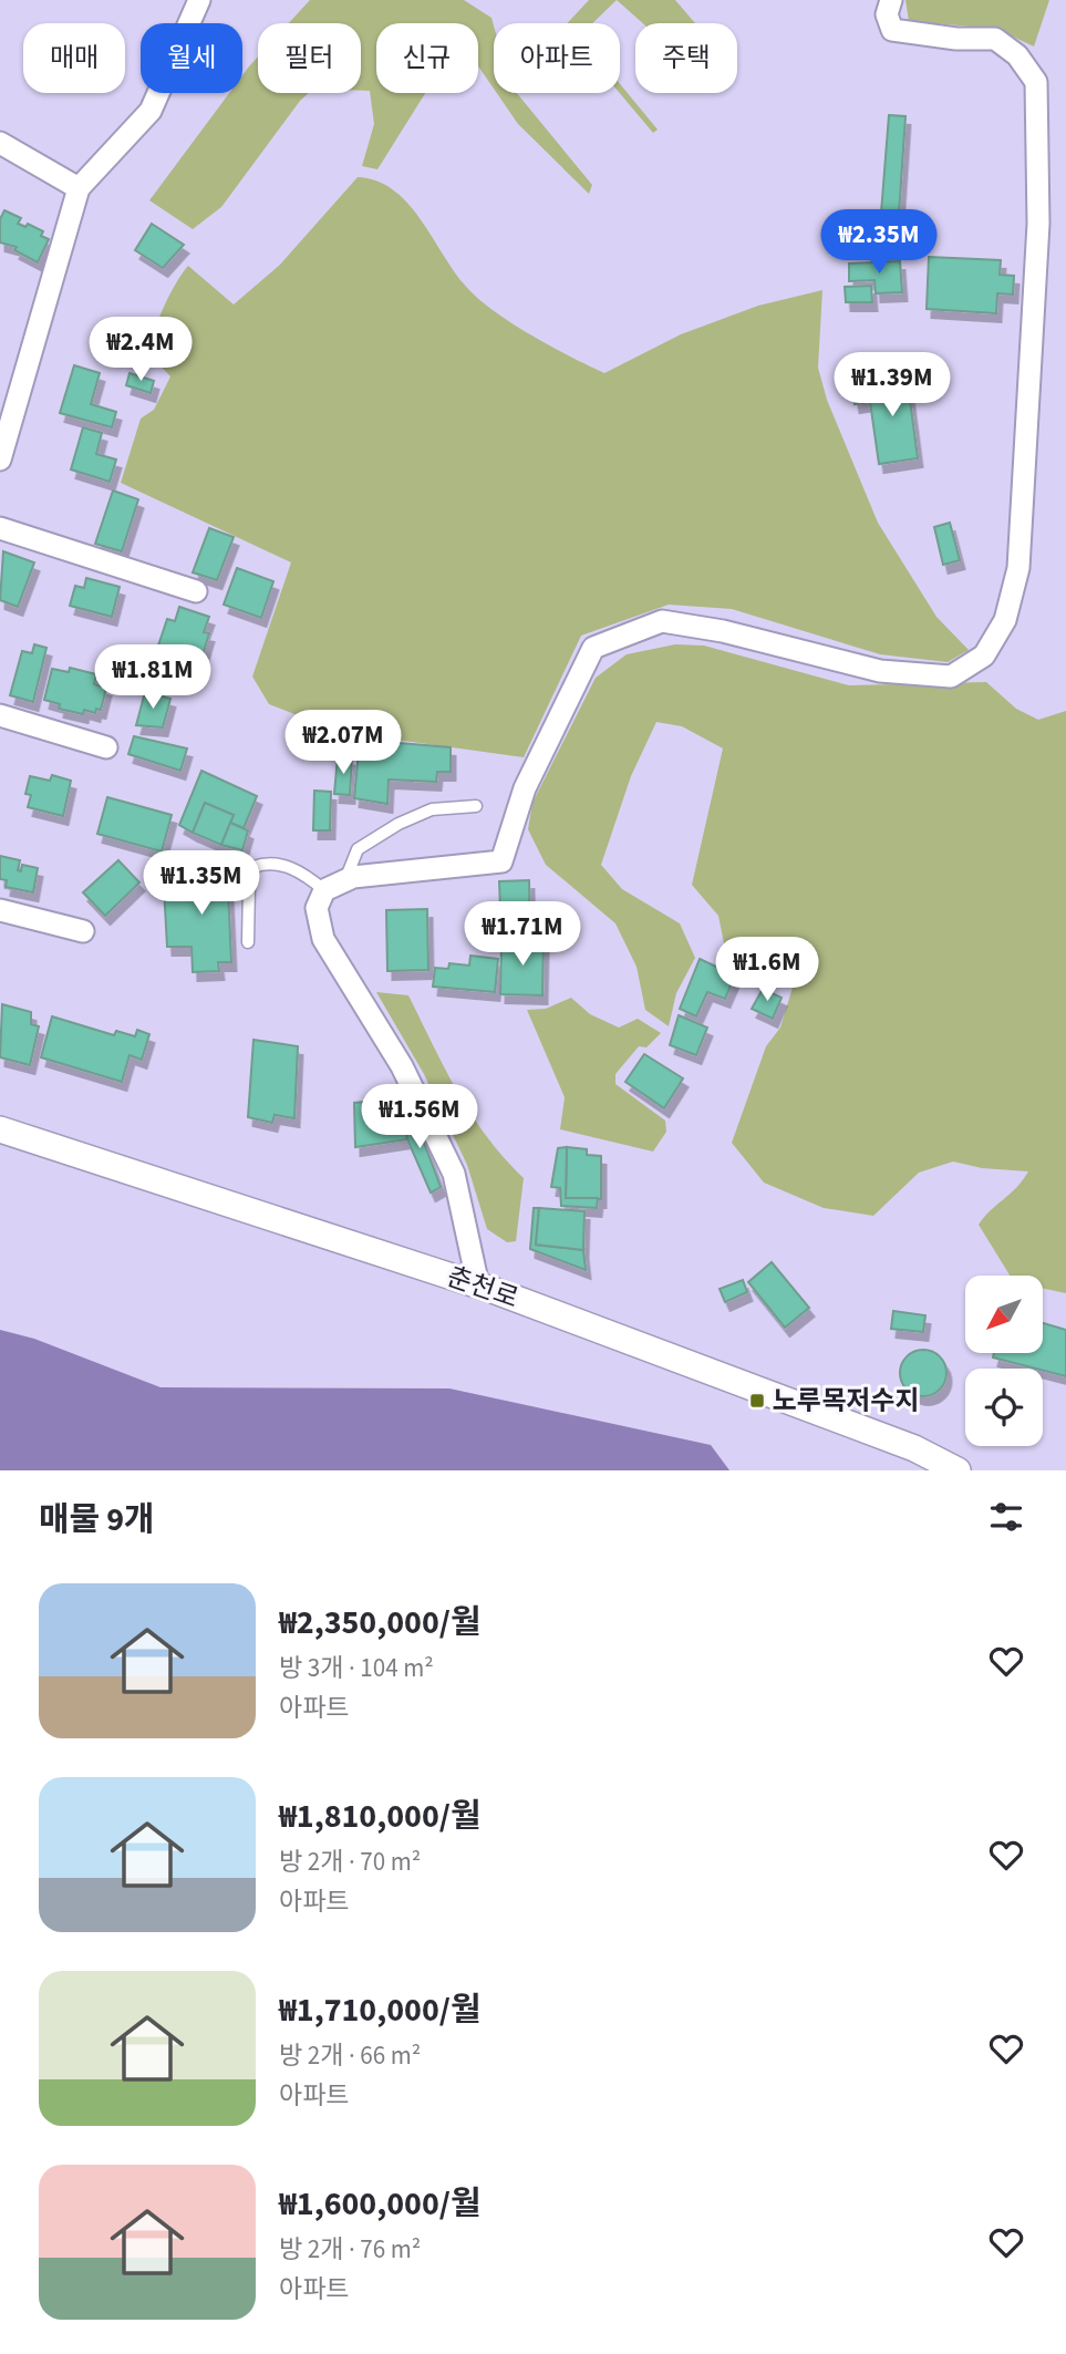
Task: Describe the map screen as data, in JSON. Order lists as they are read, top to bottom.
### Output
{
  "streets": {
    "street": ["춘천로"]
  },
  "places": {
    "transit": ["노루목저수지"]
  },
  "north": "bottom left",
  "page": {
    "chip": [
      "매매",
      "월세",
      "필터",
      "신규",
      "아파트",
      "주택"
    ],
    "price": [
      "₩2.35M",
      "₩2.4M",
      "₩1.39M",
      "₩1.81M",
      "₩2.07M",
      "₩1.35M",
      "₩1.71M",
      "₩1.6M",
      "₩1.56M"
    ],
    "heading": "매물 9개",
    "list": [
      {
        "name": "₩2,350,000/월",
        "note": "방 3개 · 104 m² · 아파트"
      },
      {
        "name": "₩1,810,000/월",
        "note": "방 2개 · 70 m² · 아파트"
      },
      {
        "name": "₩1,710,000/월",
        "note": "방 2개 · 66 m² · 아파트"
      },
      {
        "name": "₩1,600,000/월",
        "note": "방 2개 · 76 m² · 아파트"
      }
    ]
  }
}
